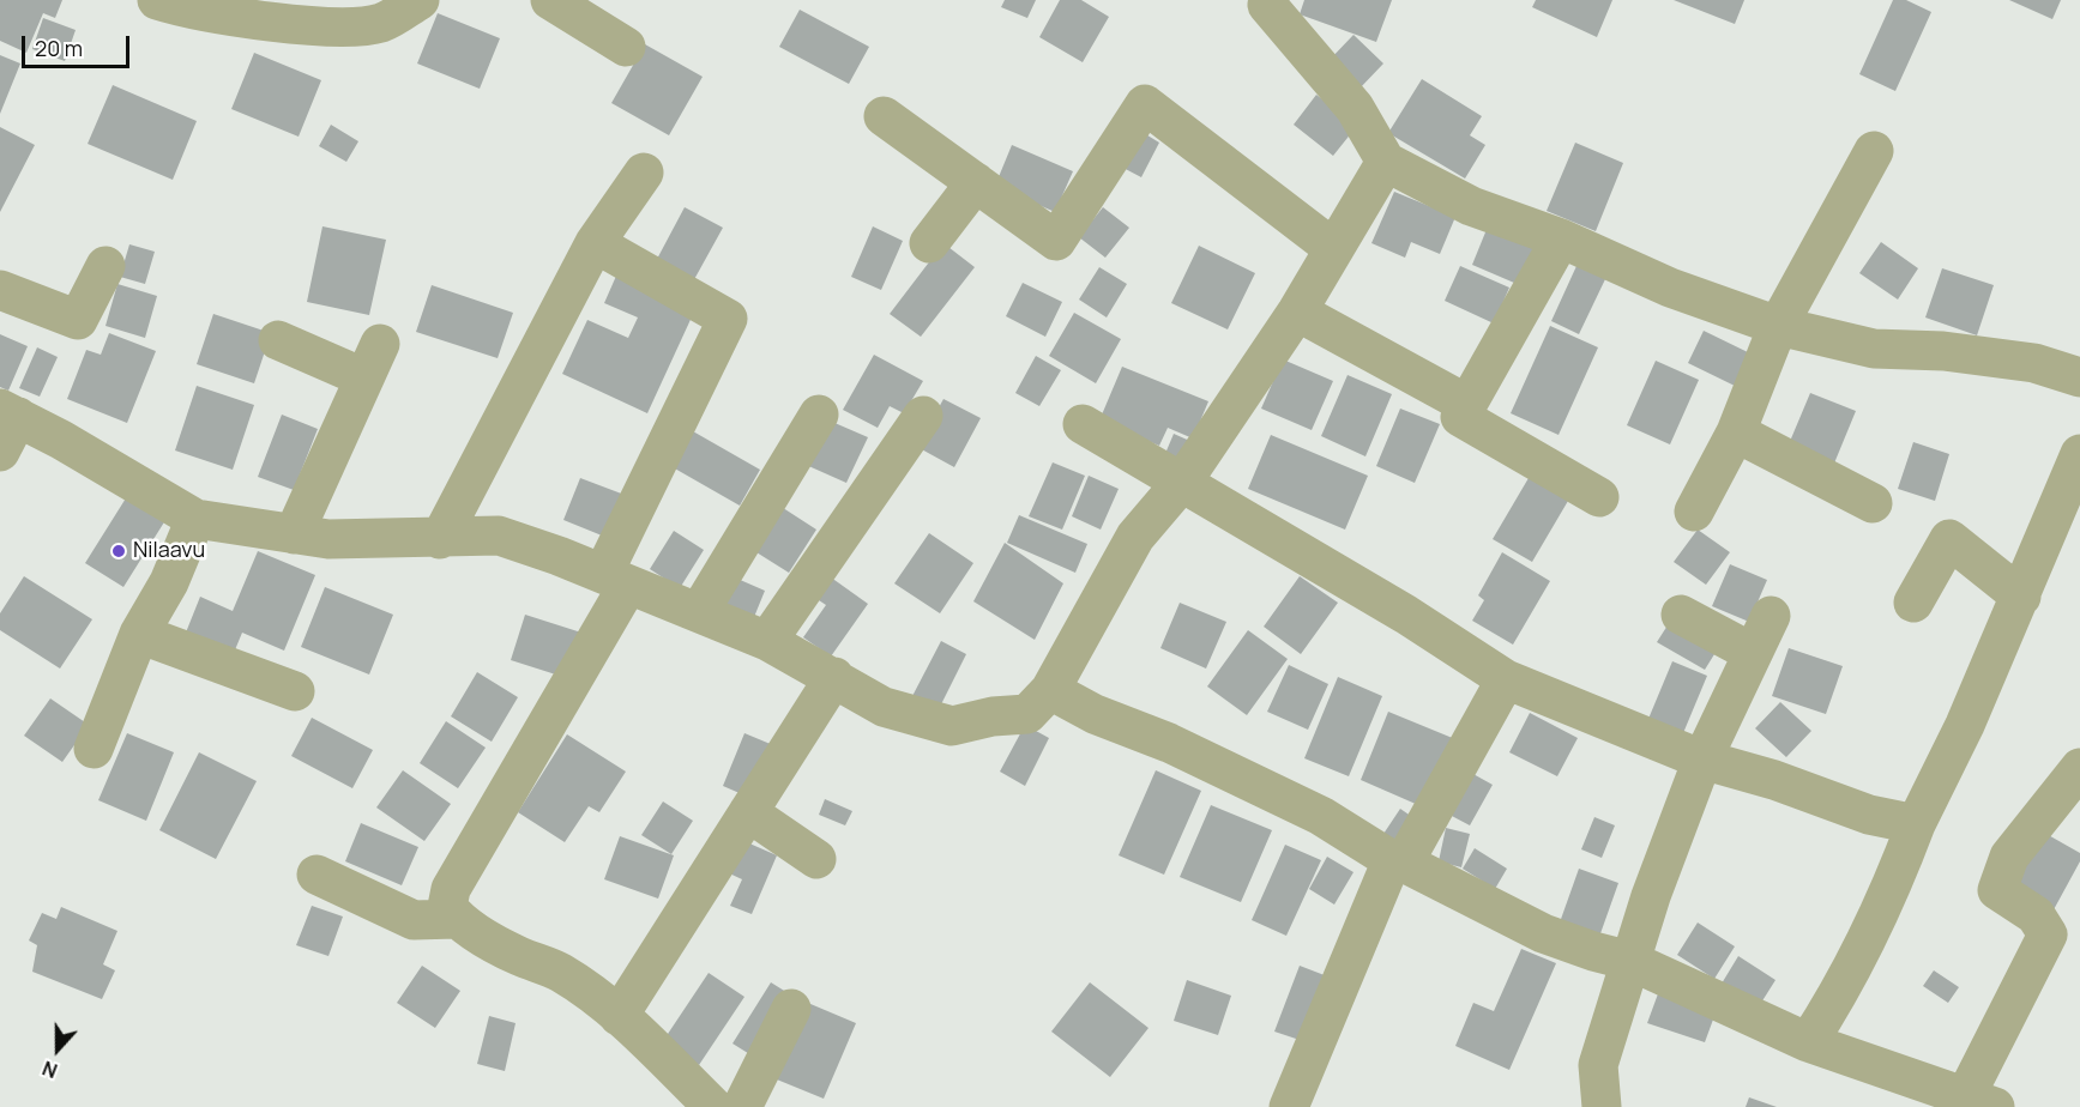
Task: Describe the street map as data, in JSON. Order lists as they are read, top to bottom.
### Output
{
  "places": ["Nilaavu"],
  "scale_bar": "20 m",
  "north": "bottom"
}
